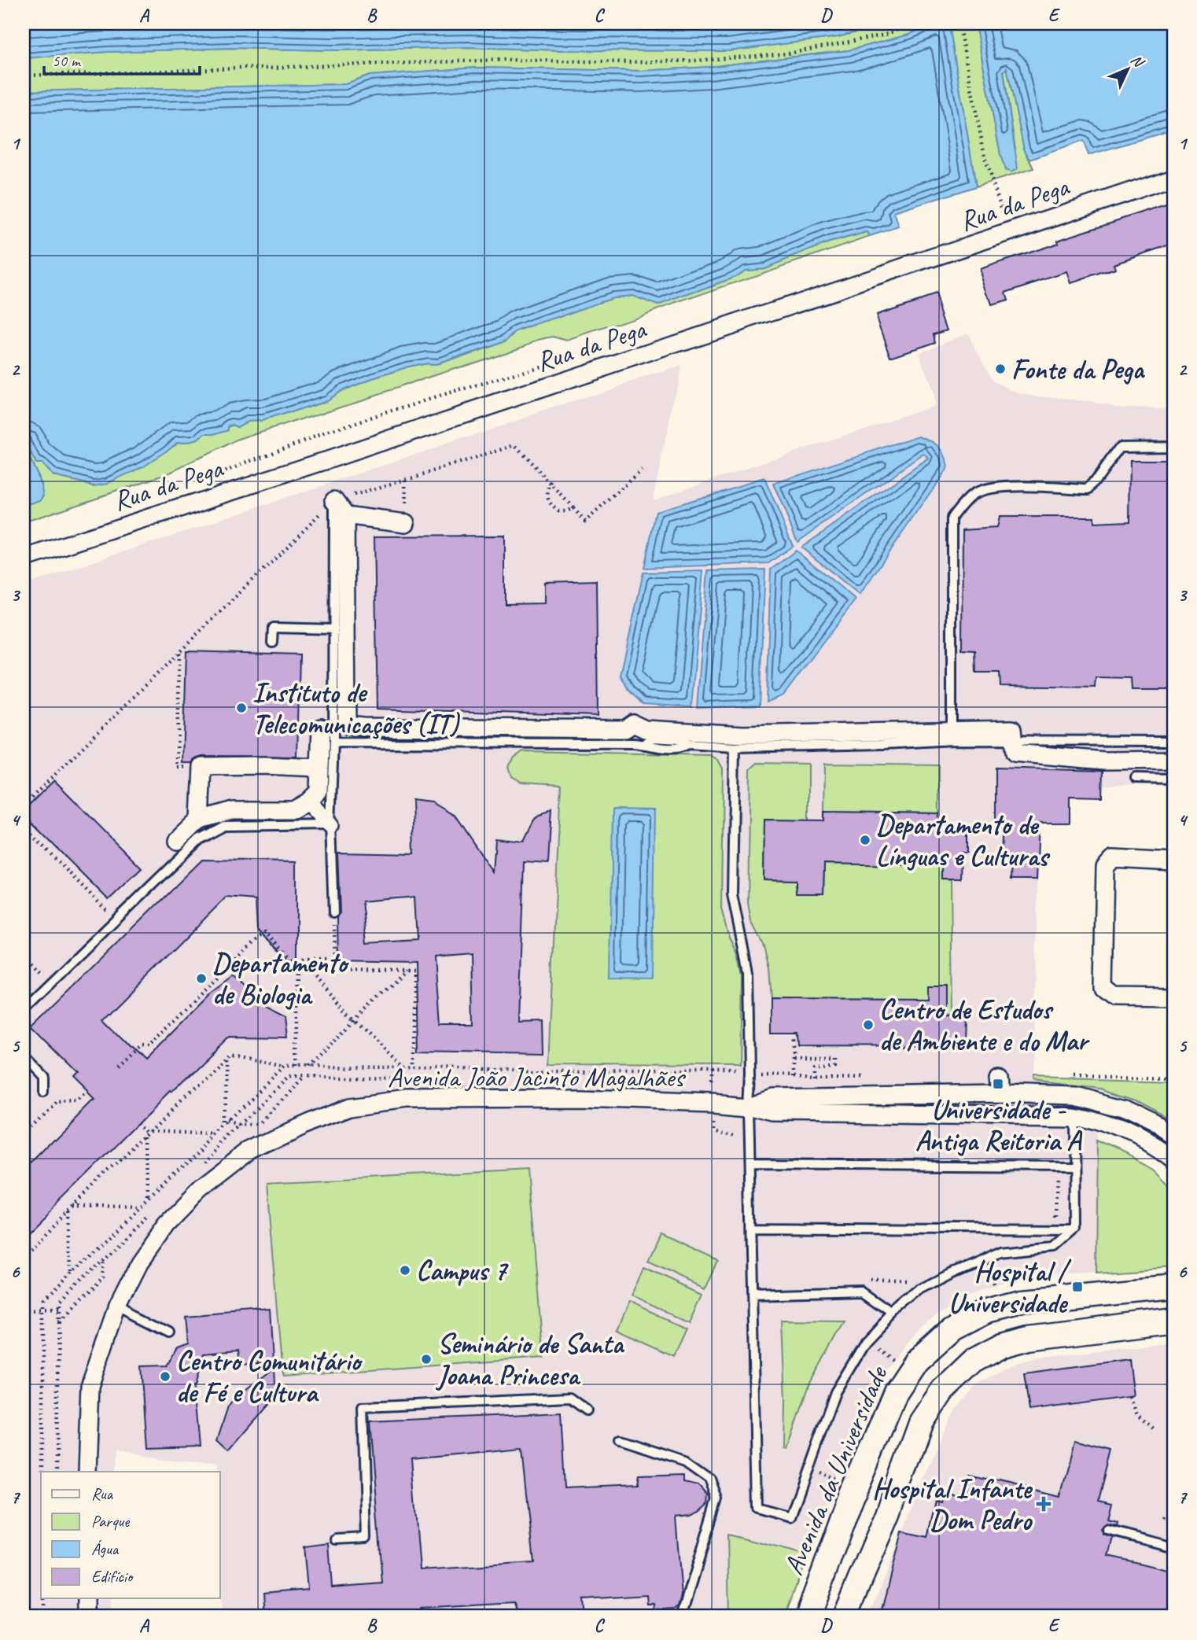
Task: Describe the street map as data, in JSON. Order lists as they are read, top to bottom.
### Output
{
  "streets": {
    "main road": ["Avenida da Universidade"],
    "street": ["Rua da Pega", "Avenida João Jacinto Magalhães"]
  },
  "places": {
    "other": [
      "Fonte da Pega",
      "Instituto de Telecomunicações (IT)",
      "Departamento de Línguas e Culturas",
      "Departamento de Biologia",
      "Centro de Estudos de Ambiente e do Mar",
      "Campus 7",
      "Seminário de Santa Joana Princesa",
      "Centro Comunitário de Fé e Cultura"
    ],
    "transit": ["Universidade - Antiga Reitoria A", "Hospital / Universidade"],
    "health": ["Hospital Infante Dom Pedro"]
  },
  "legend": [
    "Rua",
    "Parque",
    "Água",
    "Edifício"
  ],
  "scale_bar": "50 m",
  "north": "top right",
  "grid": {
    "columns": [
      "A",
      "B",
      "C",
      "D",
      "E"
    ],
    "rows": [
      "1",
      "2",
      "3",
      "4",
      "5",
      "6",
      "7"
    ]
  }
}
